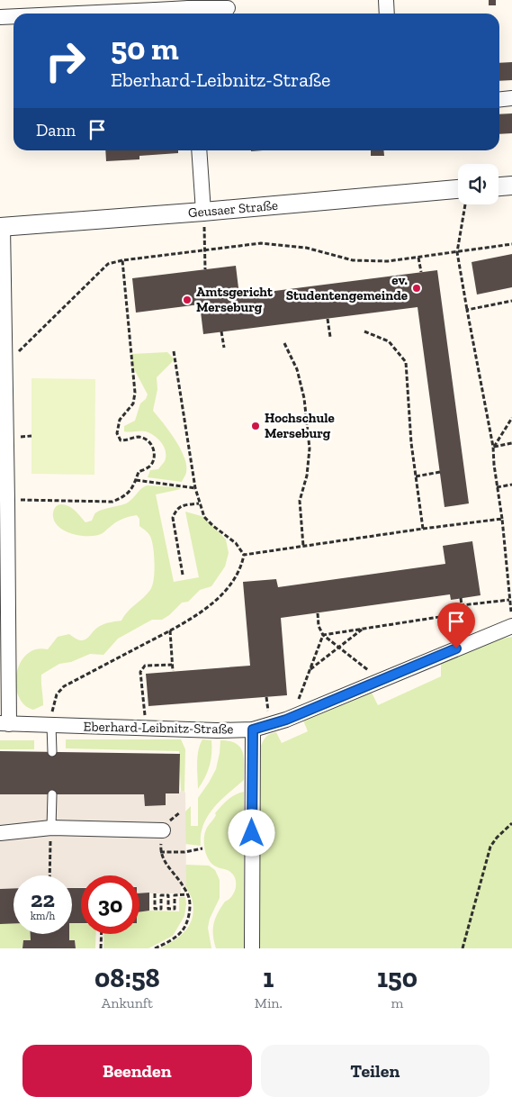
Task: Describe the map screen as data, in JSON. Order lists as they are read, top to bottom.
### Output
{
  "streets": {
    "street": ["Geusaer Straße", "Eberhard-Leibnitz-Straße"]
  },
  "places": ["ev. Studentengemeinde", "Amtsgericht Merseburg", "Hochschule Merseburg"],
  "page": {
    "turn": ["50 m", "Eberhard-Leibnitz-Straße"],
    "then": "Dann",
    "speed": "22 km/h",
    "limit": "30",
    "eta": [
      "08:58",
      "Ankunft",
      "1",
      "Min.",
      "150",
      "m"
    ],
    "buttons": ["Beenden", "Teilen"]
  }
}
